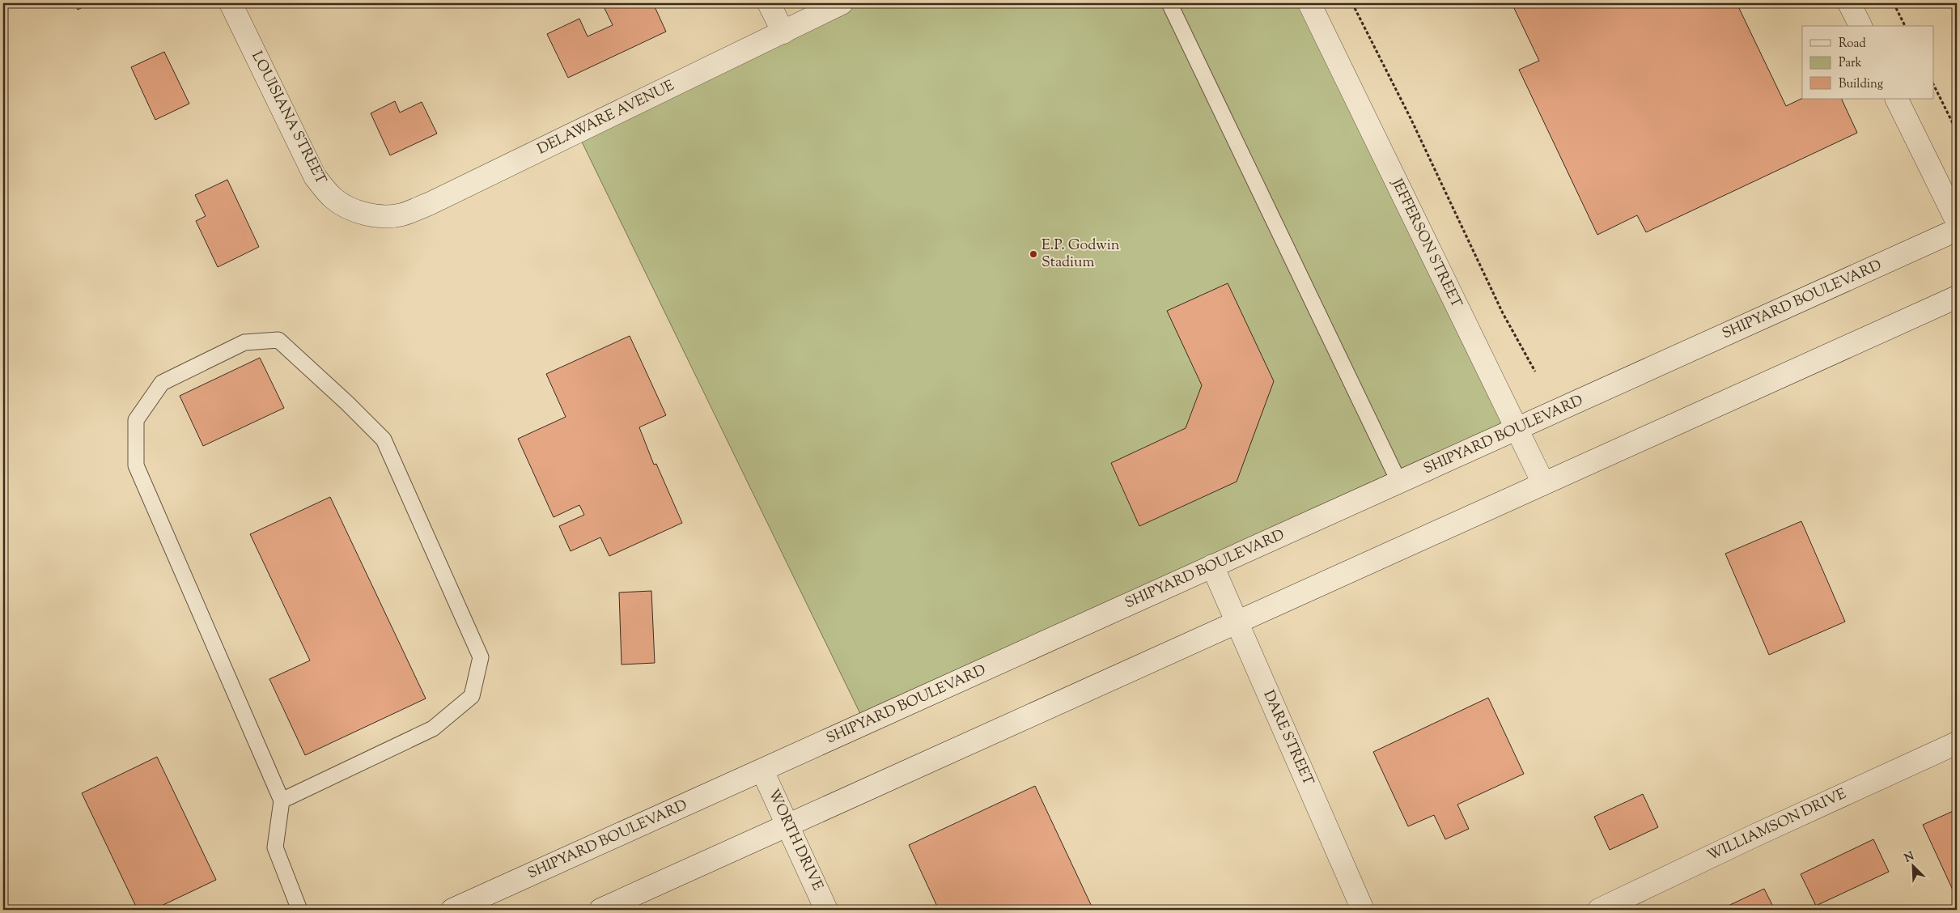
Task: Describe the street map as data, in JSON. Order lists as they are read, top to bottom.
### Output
{
  "streets": {
    "main road": [
      "LOUISIANA STREET",
      "DELAWARE AVENUE",
      "JEFFERSON STREET",
      "SHIPYARD BOULEVARD",
      "DARE STREET",
      "WILLIAMSON DRIVE",
      "WORTH DRIVE"
    ]
  },
  "crossings": [
    ["LOUISIANA STREET", "DELAWARE AVENUE"],
    ["JEFFERSON STREET", "SHIPYARD BOULEVARD"],
    ["SHIPYARD BOULEVARD", "DARE STREET"],
    ["SHIPYARD BOULEVARD", "WORTH DRIVE"]
  ],
  "places": ["E.P. Godwin Stadium"],
  "legend": ["Road", "Park", "Building"],
  "north": "top left"
}
